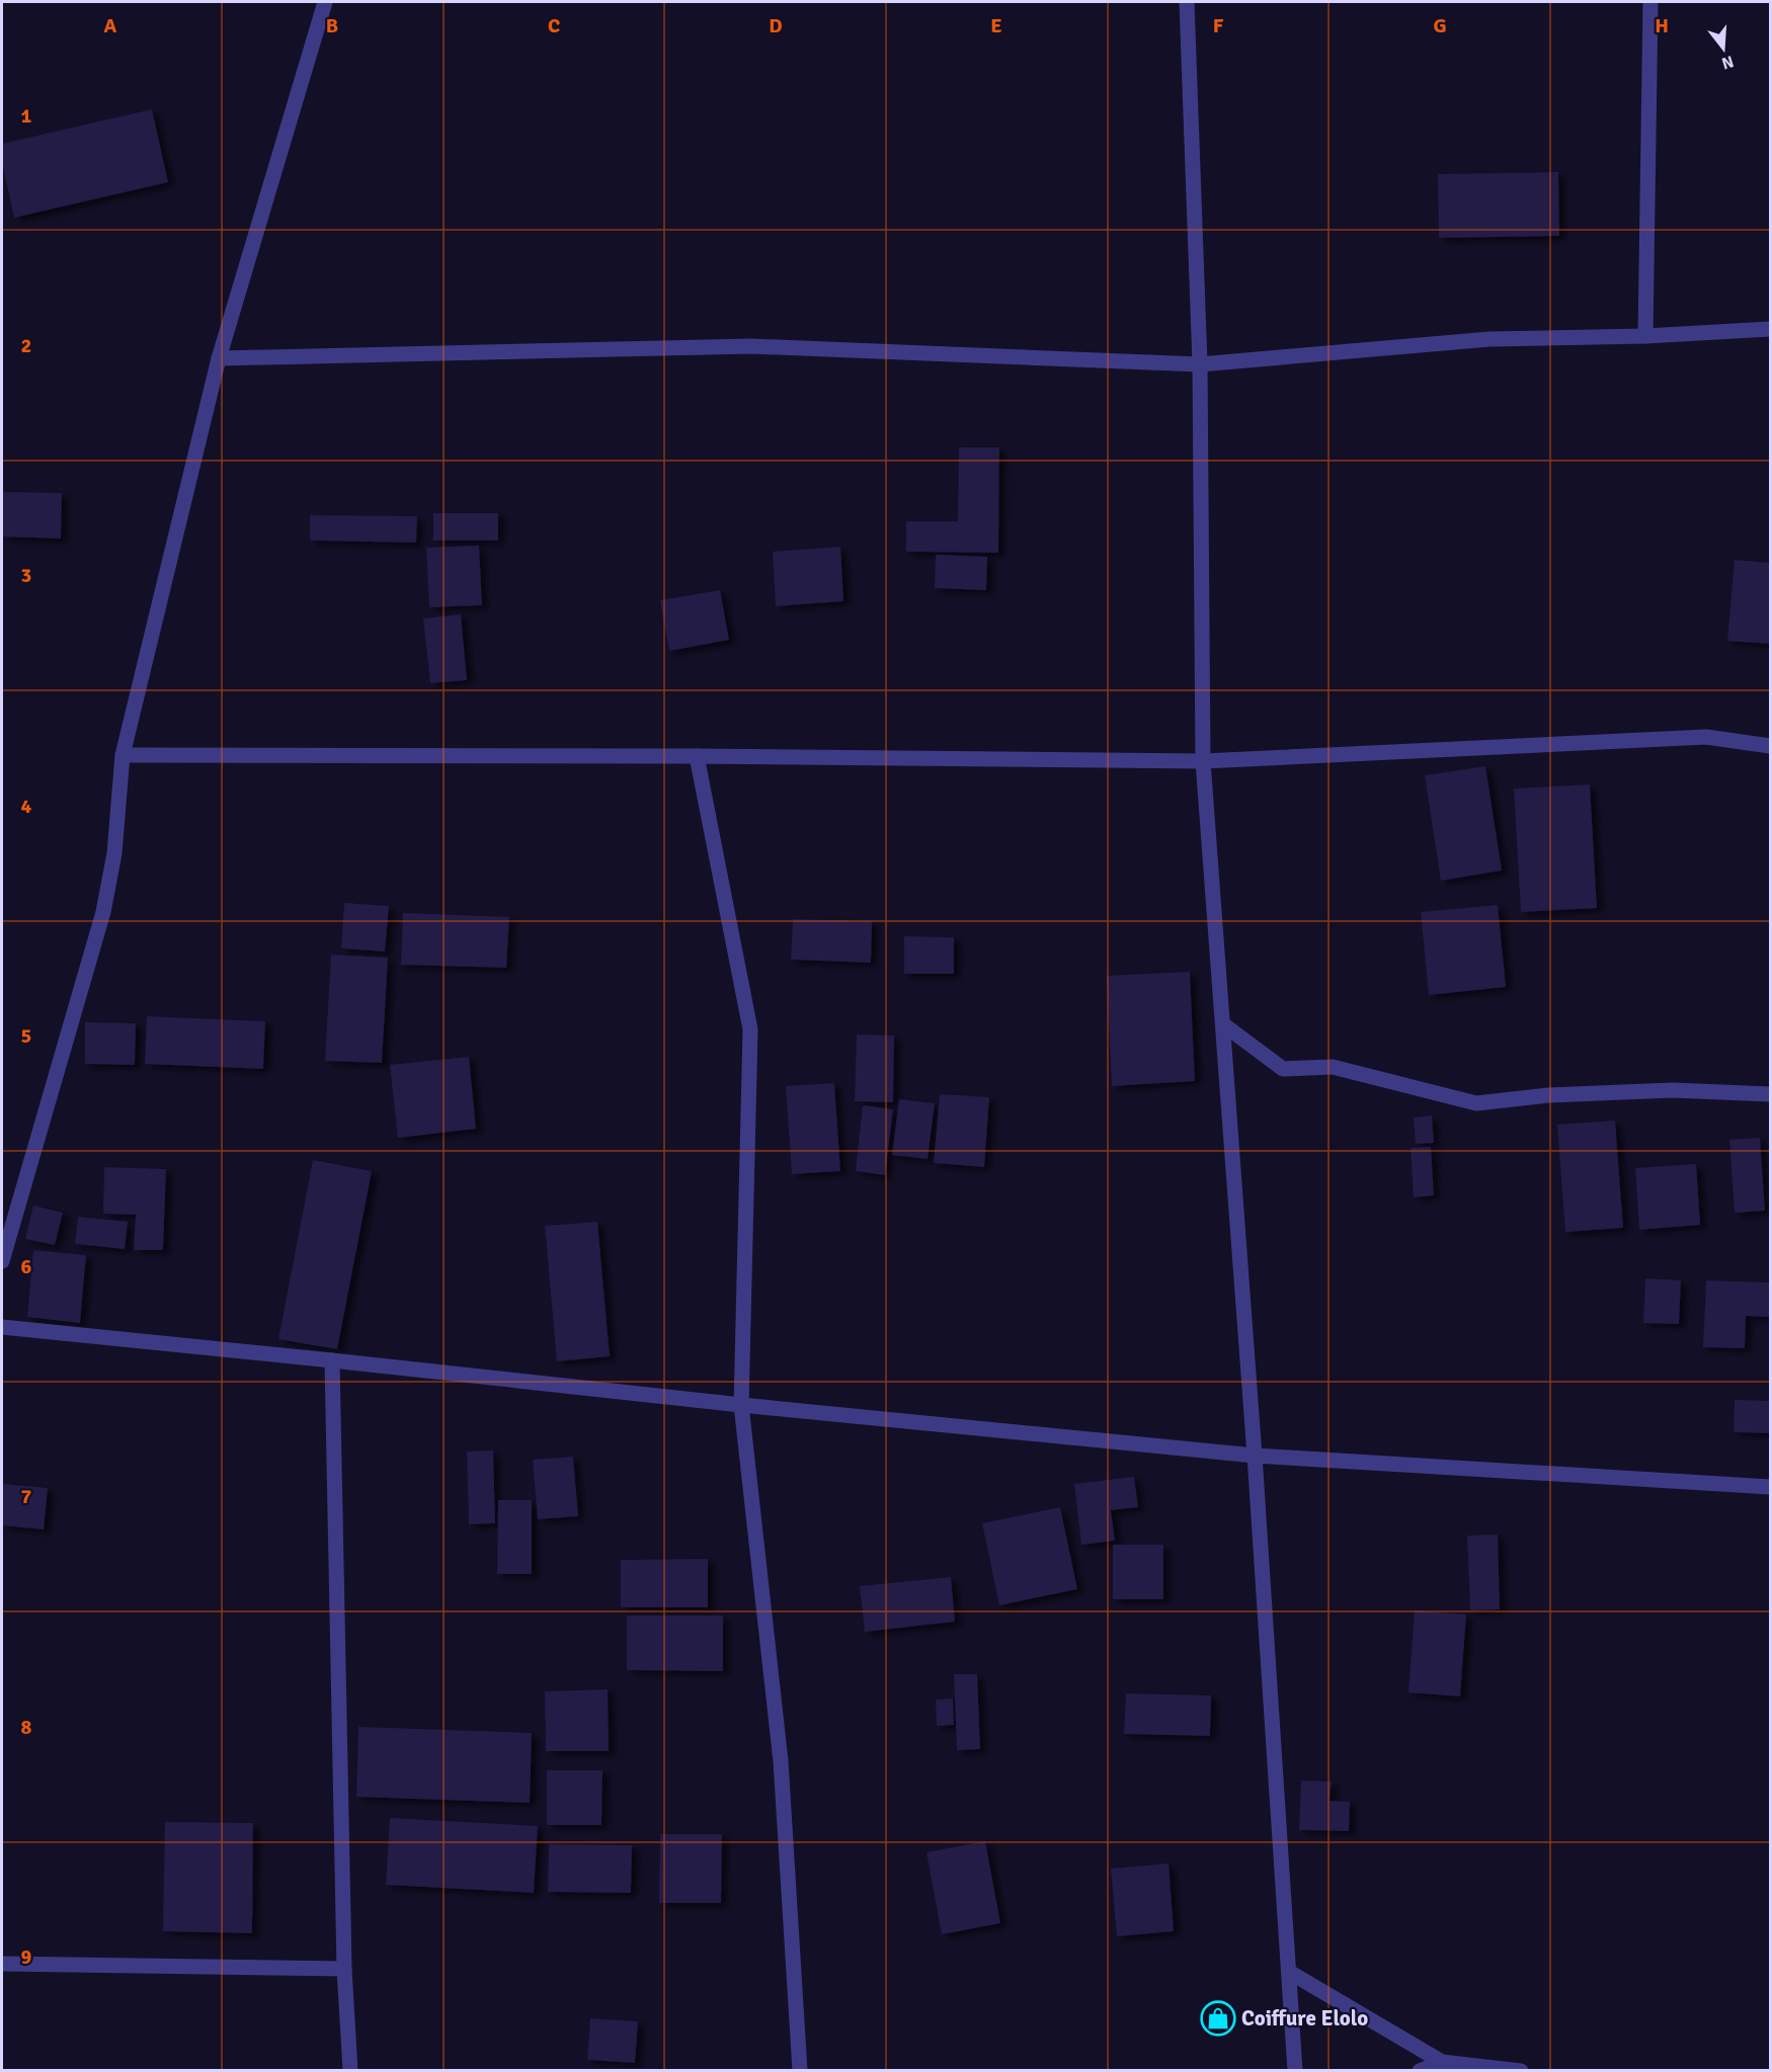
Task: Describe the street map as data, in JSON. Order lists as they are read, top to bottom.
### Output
{
  "places": {
    "shop": ["Coiffure Elolo"]
  },
  "north": "bottom",
  "grid": {
    "columns": [
      "A",
      "B",
      "C",
      "D",
      "E",
      "F",
      "G",
      "H"
    ],
    "rows": [
      "1",
      "2",
      "3",
      "4",
      "5",
      "6",
      "7",
      "8",
      "9"
    ]
  }
}
